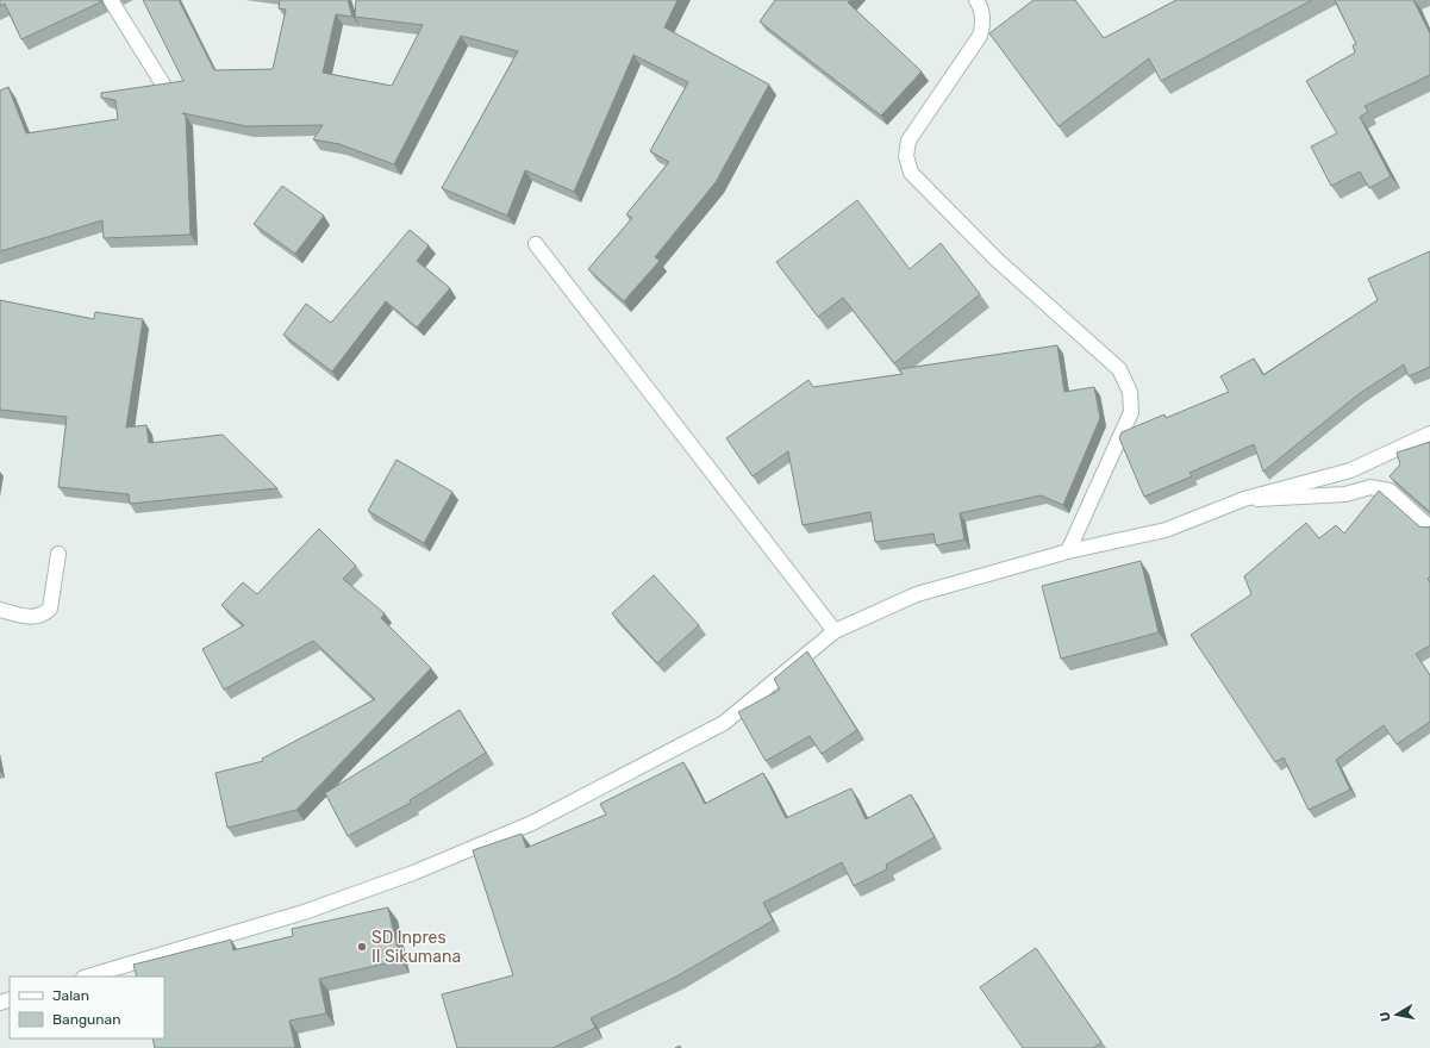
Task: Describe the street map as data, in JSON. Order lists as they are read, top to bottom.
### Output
{
  "places": ["SD Inpres II Sikumana"],
  "legend": ["Jalan", "Bangunan"],
  "north": "left"
}
